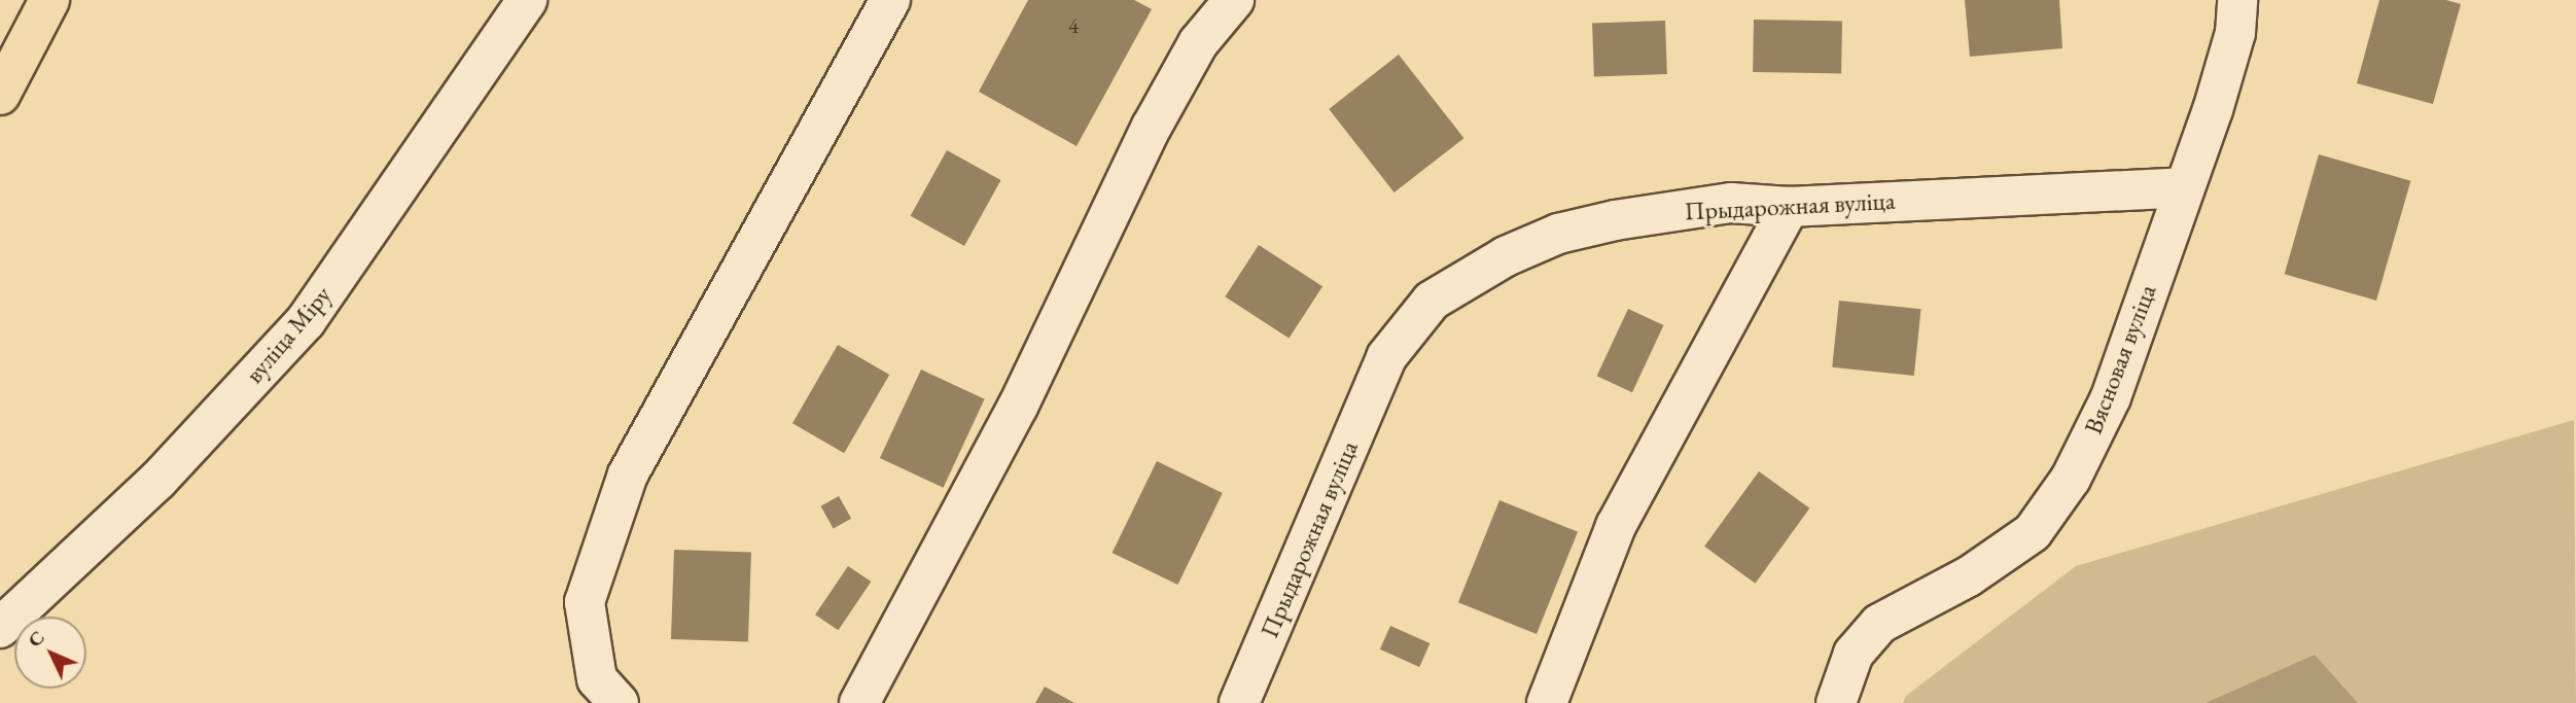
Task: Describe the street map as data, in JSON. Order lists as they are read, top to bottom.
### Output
{
  "streets": {
    "street": ["Прыдарожная вуліца", "вуліца Міру", "Вясновая вуліца"]
  },
  "crossings": [
    ["Прыдарожная вуліца", "Вясновая вуліца"]
  ],
  "house_numbers": ["4"],
  "north": "top left"
}
